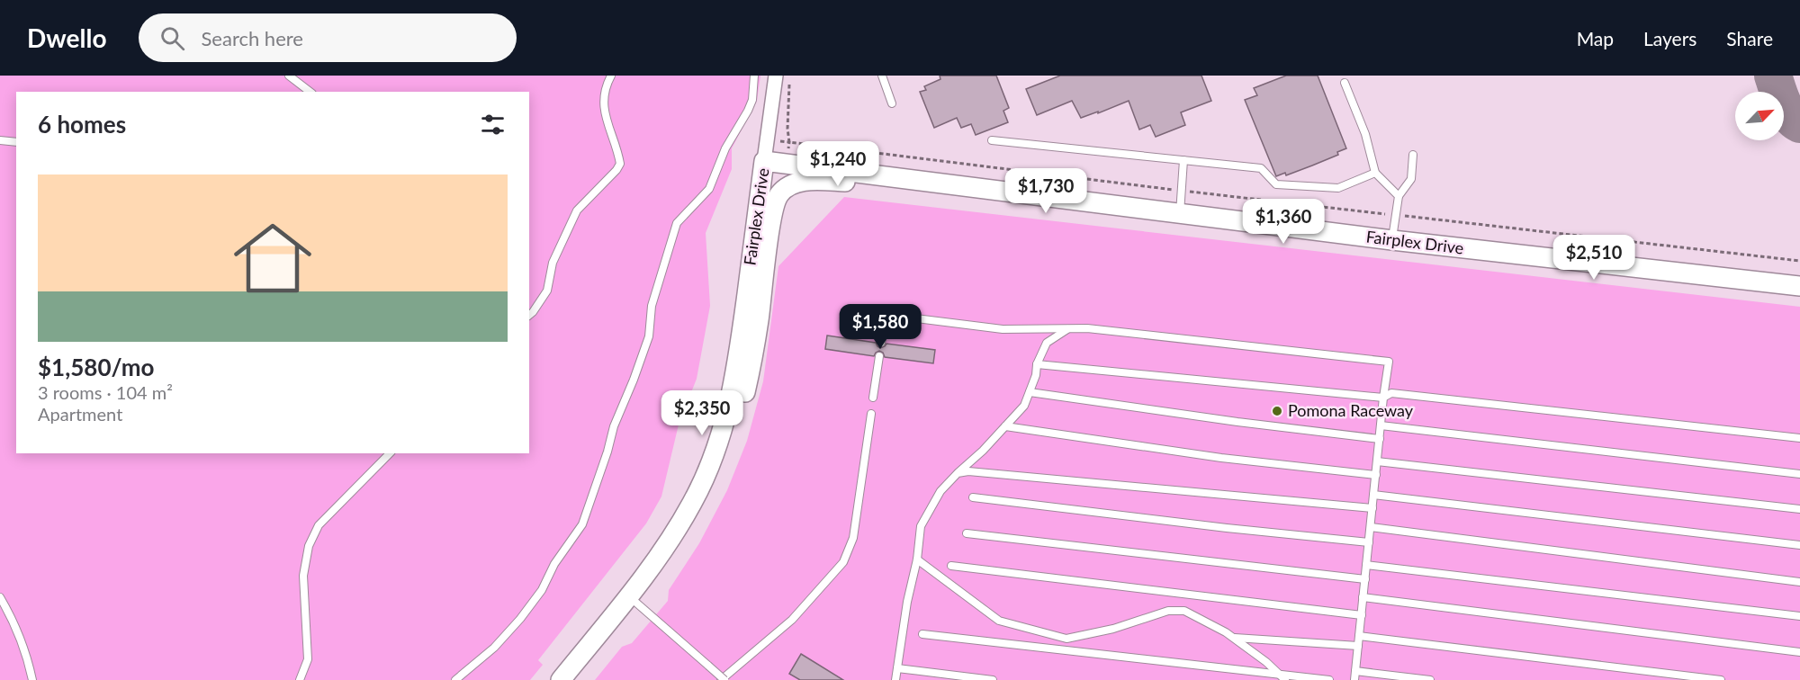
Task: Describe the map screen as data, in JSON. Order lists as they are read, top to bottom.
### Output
{
  "streets": {
    "street": ["Fairplex Drive"]
  },
  "places": ["Pomona Raceway"],
  "north": "top right",
  "page": {
    "header": "Dwello",
    "search": "Search here",
    "nav": ["Map", "Layers", "Share"],
    "heading": "6 homes",
    "price": [
      "$1,240",
      "$1,730",
      "$1,360",
      "$2,510",
      "$1,580",
      "$2,350"
    ],
    "list": [
      {
        "name": "$1,580/mo",
        "note": "3 rooms · 104 m² · Apartment"
      }
    ]
  }
}
